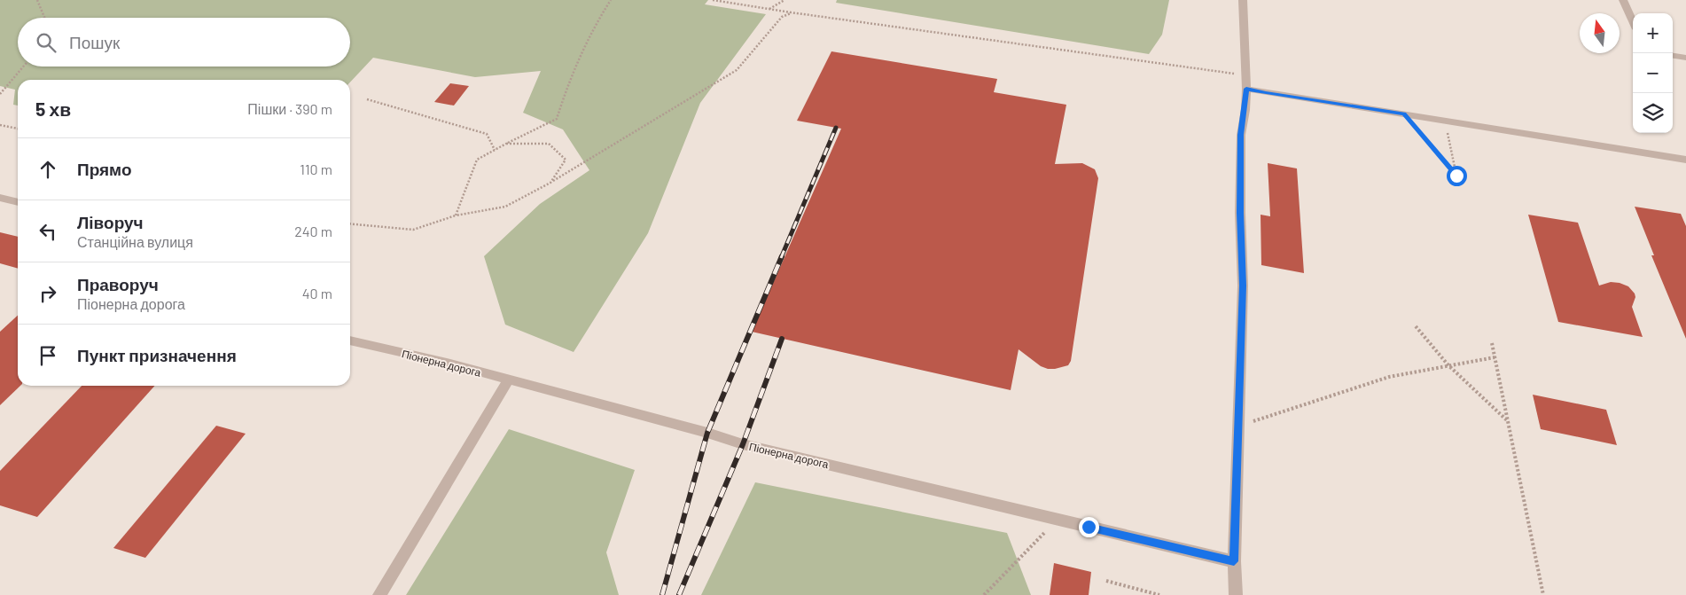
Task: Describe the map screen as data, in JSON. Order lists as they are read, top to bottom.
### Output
{
  "streets": {
    "street": ["Піонерна дорога"]
  },
  "north": "top",
  "page": {
    "map_buttons": ["+", "−"],
    "search": "Пошук",
    "heading": ["5 хв", "Пішки · 390 m"],
    "list": [
      ["Прямо", "110 m"],
      ["Ліворуч", "Станційна вулиця", "240 m"],
      ["Праворуч", "Піонерна дорога", "40 m"],
      "Пункт призначення"
    ]
  }
}
